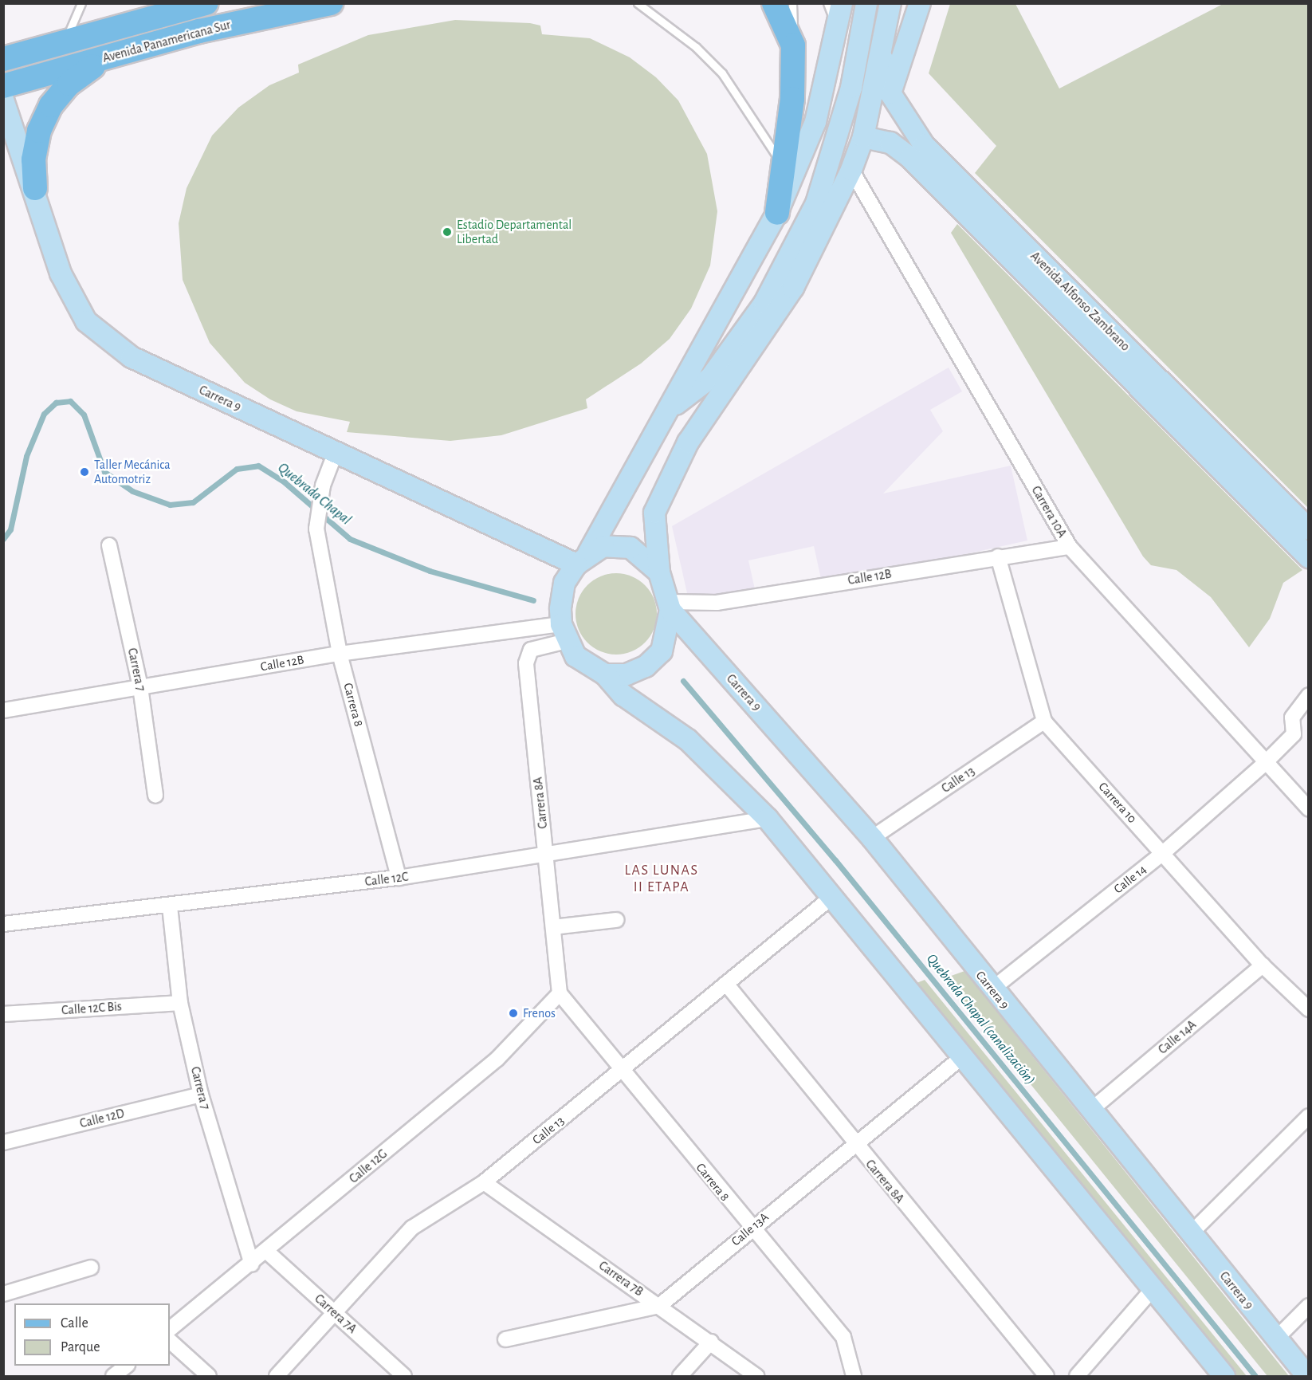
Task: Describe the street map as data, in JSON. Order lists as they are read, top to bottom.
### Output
{
  "streets": {
    "main road": ["Avenida Panamericana Sur", "Avenida Alfonso Zambrano", "Carrera 9"],
    "street": [
      "Carrera 10A",
      "Calle 12B",
      "Carrera 7",
      "Carrera 8",
      "Calle 13",
      "Carrera 8A",
      "Carrera 10",
      "Calle 12C",
      "Calle 14",
      "Calle 12C Bis",
      "Calle 14A",
      "Calle 12D",
      "Calle 12G",
      "Calle 13A",
      "Carrera 7B",
      "Carrera 7A"
    ]
  },
  "crossings": [
    ["Carrera 9", "Calle 12B"],
    ["Carrera 9", "Carrera 8"],
    ["Carrera 9", "Calle 13"],
    ["Carrera 9", "Carrera 8A"],
    ["Carrera 9", "Calle 14"],
    ["Carrera 9", "Calle 14A"],
    ["Carrera 10A", "Calle 12B"],
    ["Carrera 10A", "Calle 14"],
    ["Calle 12B", "Carrera 7"],
    ["Calle 12B", "Carrera 8"],
    ["Calle 12B", "Carrera 8A"],
    ["Calle 12B", "Carrera 10"],
    ["Carrera 7", "Calle 12C"],
    ["Carrera 7", "Calle 12C Bis"],
    ["Carrera 7", "Calle 12D"],
    ["Carrera 7", "Calle 12G"],
    ["Carrera 8", "Calle 13"],
    ["Carrera 8", "Carrera 8A"],
    ["Carrera 8", "Calle 12C"],
    ["Carrera 8", "Calle 12G"],
    ["Carrera 8", "Calle 13A"],
    ["Calle 13", "Carrera 8A"],
    ["Calle 13", "Carrera 10"],
    ["Calle 13", "Carrera 7B"],
    ["Calle 13", "Carrera 7A"],
    ["Carrera 8A", "Calle 12C"],
    ["Carrera 8A", "Calle 12G"],
    ["Carrera 8A", "Calle 13A"],
    ["Carrera 10", "Calle 14"],
    ["Carrera 10", "Calle 14A"],
    ["Calle 12G", "Carrera 7A"],
    ["Calle 13A", "Carrera 7B"]
  ],
  "districts": ["LAS LUNAS II ETAPA"],
  "water": ["Quebrada Chapal", "Quebrada Chapal (canalización)"],
  "places": ["Estadio Departamental Libertad", "Taller Mecánica Automotriz", "Frenos"],
  "legend": ["Calle", "Parque"]
}
